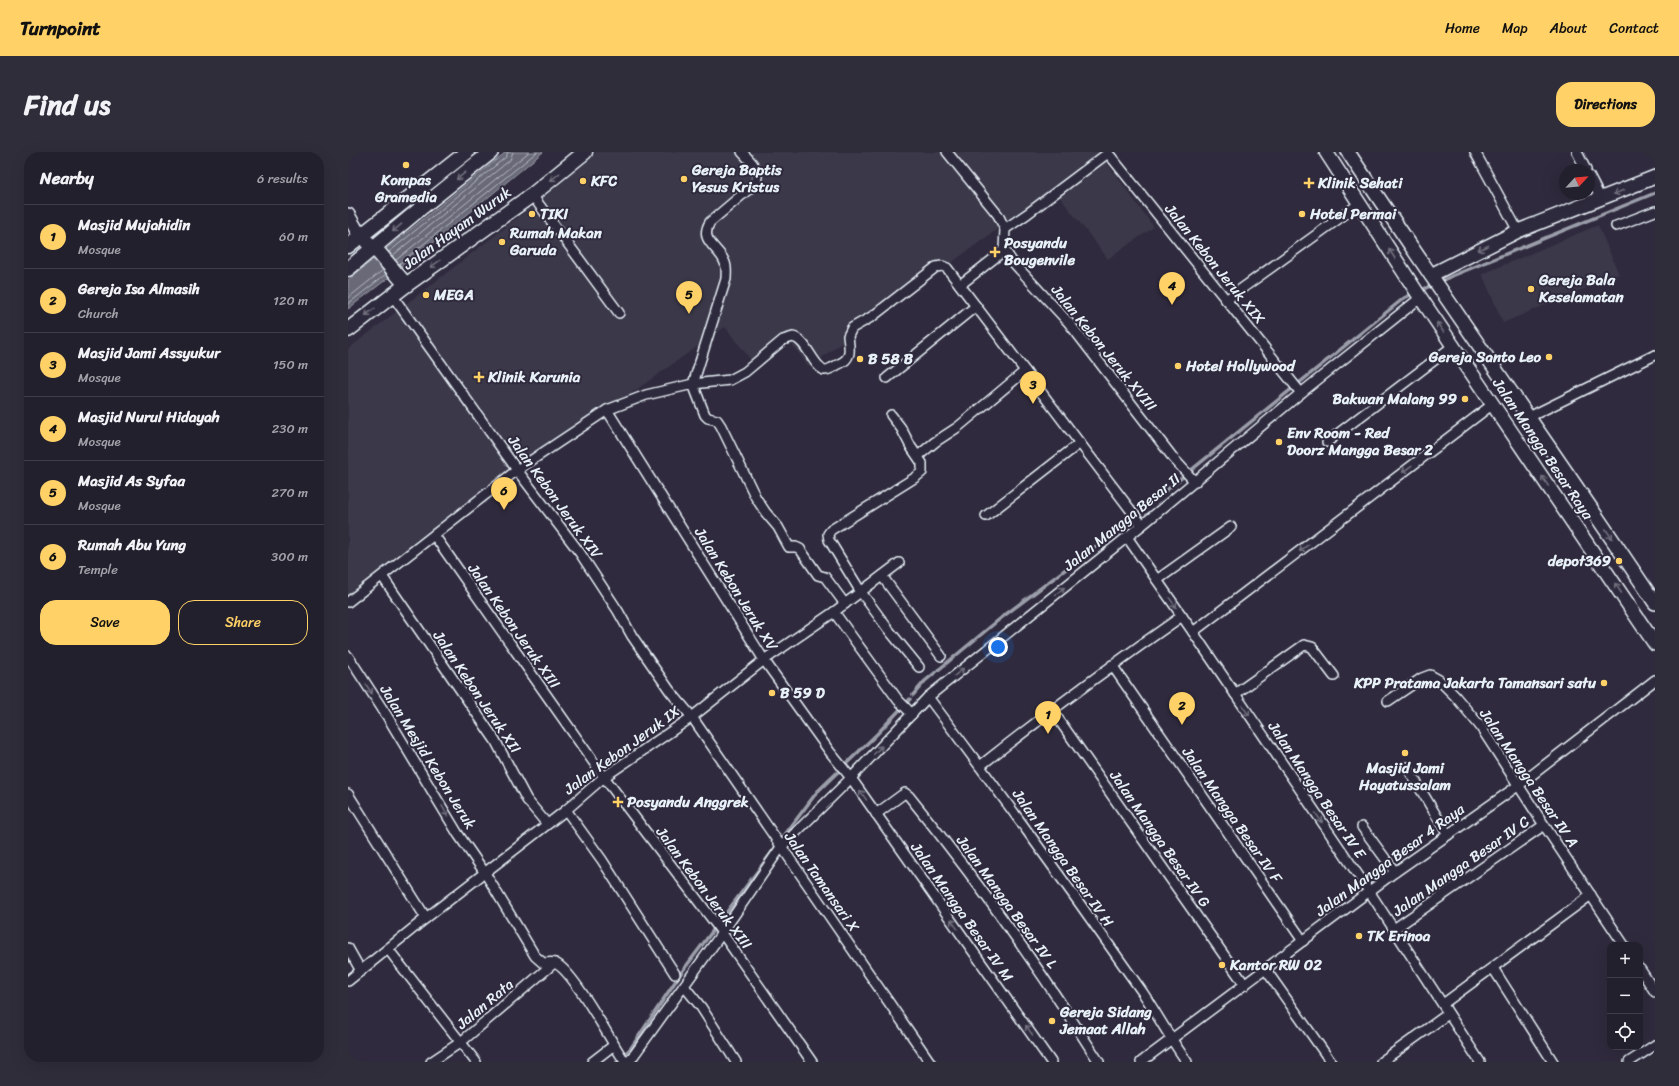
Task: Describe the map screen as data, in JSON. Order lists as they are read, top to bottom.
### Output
{
  "streets": {
    "main road": ["Jalan Hayam Wuruk", "Jalan Mangga Besar Raya"],
    "street": [
      "Jalan Kebon Jeruk XIX",
      "Jalan Kebon Jeruk XVIII",
      "Jalan Kebon Jeruk XIV",
      "Jalan Mangga Besar II",
      "Jalan Kebon Jeruk XV",
      "Jalan Kebon Jeruk XIII",
      "Jalan Kebon Jeruk XII",
      "Jalan Kebon Jeruk IX",
      "Jalan Mesjid Kebon Jeruk",
      "Jalan Mangga Besar IV A",
      "Jalan Mangga Besar IV E",
      "Jalan Mangga Besar IV F",
      "Jalan Mangga Besar IV G",
      "Jalan Mangga Besar IV H",
      "Jalan Mangga Besar 4 Raya",
      "Jalan Mangga Besar IV C",
      "Jalan Tamansari X",
      "Jalan Mangga Besar IV L",
      "Jalan Mangga Besar IV M",
      "Jalan Rata"
    ]
  },
  "crossings": [
    ["Jalan Hayam Wuruk", "Jalan Kebon Jeruk XIV"],
    ["Jalan Kebon Jeruk XIX", "Jalan Mangga Besar II"],
    ["Jalan Kebon Jeruk XVIII", "Jalan Mangga Besar II"],
    ["Jalan Mangga Besar Raya", "Jalan Mangga Besar II"],
    ["Jalan Kebon Jeruk XIV", "Jalan Kebon Jeruk IX"],
    ["Jalan Kebon Jeruk XIV", "Jalan Tamansari X"],
    ["Jalan Mangga Besar II", "Jalan Kebon Jeruk XV"],
    ["Jalan Mangga Besar II", "Jalan Kebon Jeruk XIII"],
    ["Jalan Mangga Besar II", "Jalan Mangga Besar IV E"],
    ["Jalan Mangga Besar II", "Jalan Mangga Besar IV H"],
    ["Jalan Mangga Besar II", "Jalan Tamansari X"],
    ["Jalan Mangga Besar II", "Jalan Mangga Besar IV M"],
    ["Jalan Kebon Jeruk XV", "Jalan Kebon Jeruk IX"],
    ["Jalan Kebon Jeruk XV", "Jalan Mangga Besar IV M"],
    ["Jalan Kebon Jeruk XIII", "Jalan Kebon Jeruk IX"],
    ["Jalan Kebon Jeruk XII", "Jalan Kebon Jeruk IX"],
    ["Jalan Kebon Jeruk IX", "Jalan Mesjid Kebon Jeruk"],
    ["Jalan Kebon Jeruk IX", "Jalan Tamansari X"],
    ["Jalan Mesjid Kebon Jeruk", "Jalan Rata"],
    ["Jalan Mangga Besar IV A", "Jalan Mangga Besar 4 Raya"],
    ["Jalan Mangga Besar IV A", "Jalan Mangga Besar IV C"],
    ["Jalan Mangga Besar IV E", "Jalan Mangga Besar 4 Raya"],
    ["Jalan Mangga Besar IV E", "Jalan Mangga Besar IV C"],
    ["Jalan Mangga Besar IV F", "Jalan Mangga Besar 4 Raya"],
    ["Jalan Mangga Besar IV G", "Jalan Mangga Besar 4 Raya"],
    ["Jalan Mangga Besar IV H", "Jalan Mangga Besar 4 Raya"],
    ["Jalan Mangga Besar IV L", "Jalan Mangga Besar IV M"]
  ],
  "one_way": ["Jalan Mangga Besar IV E", "Jalan Mangga Besar IV M"],
  "places": {
    "other": [
      "Kompas Gramedia",
      "Gereja Baptis Yesus Kristus",
      "KFC",
      "TIKI",
      "Hotel Permai",
      "Rumah Makan Garuda",
      "Gereja Bala Keselamatan",
      "MEGA",
      "Gereja Santo Leo",
      "B 58 B",
      "Hotel Hollywood",
      "Bakwan Malang 99",
      "Env Room - Red Doorz Mangga Besar 2",
      "depot369",
      "KPP Pratama Jakarta Tamansari satu",
      "B 59 D",
      "Masjid Jami Hayatussalam",
      "TK Erinoa",
      "Kantor RW 02",
      "Gereja Sidang Jemaat Allah"
    ],
    "health": [
      "Klinik Sehati",
      "Posyandu Bougenvile",
      "Klinik Karunia",
      "Posyandu Anggrek"
    ]
  },
  "north": "top right",
  "page": {
    "header": "Turnpoint",
    "nav": [
      "Home",
      "Map",
      "About",
      "Contact"
    ],
    "title": "Find us",
    "buttons": [
      "Directions",
      ["Save", "Share"]
    ],
    "heading": ["Nearby", "6 results"],
    "list": [
      {
        "mark": "1",
        "name": "Masjid Mujahidin",
        "note": "Mosque",
        "value": "60 m"
      },
      {
        "mark": "2",
        "name": "Gereja Isa Almasih",
        "note": "Church",
        "value": "120 m"
      },
      {
        "mark": "3",
        "name": "Masjid Jami Assyukur",
        "note": "Mosque",
        "value": "150 m"
      },
      {
        "mark": "4",
        "name": "Masjid Nurul Hidayah",
        "note": "Mosque",
        "value": "230 m"
      },
      {
        "mark": "5",
        "name": "Masjid As Syfaa",
        "note": "Mosque",
        "value": "270 m"
      },
      {
        "mark": "6",
        "name": "Rumah Abu Yung",
        "note": "Temple",
        "value": "300 m"
      }
    ],
    "pins": [
      "4",
      "5",
      "3",
      "6",
      "2",
      "1"
    ],
    "map_buttons": ["+", "−"]
  }
}
